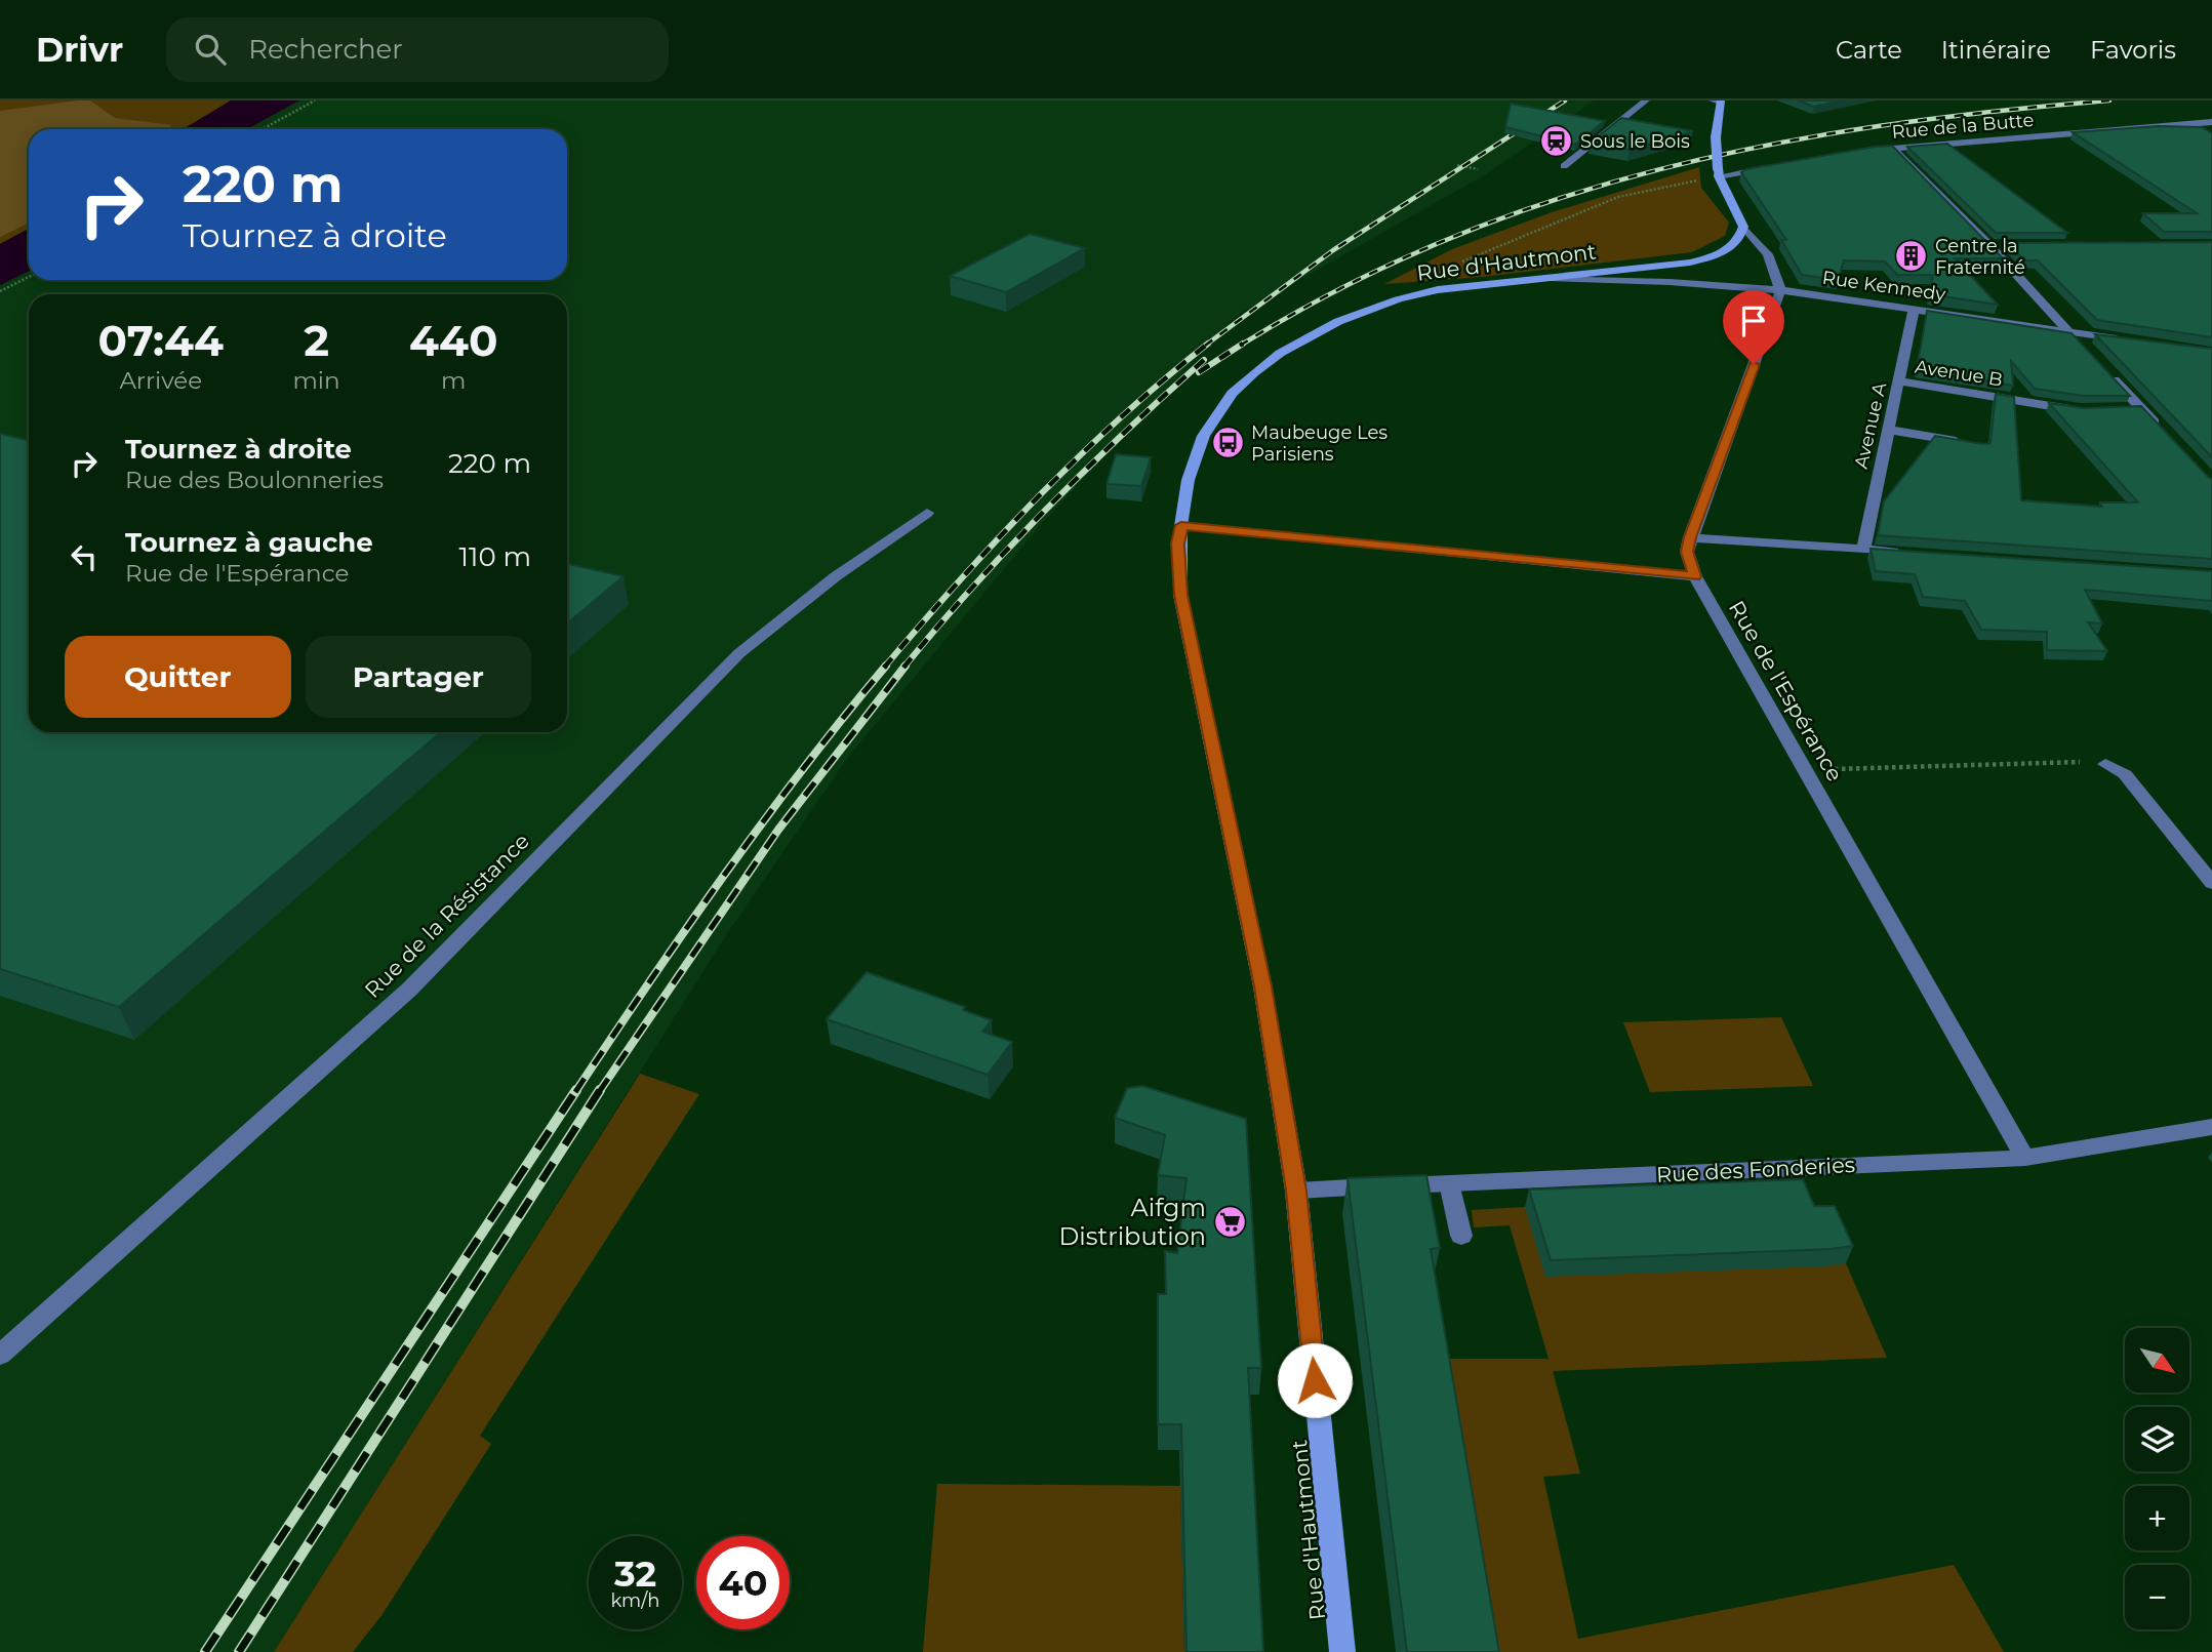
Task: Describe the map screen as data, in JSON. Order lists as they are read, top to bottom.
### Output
{
  "streets": {
    "street": [
      "Rue de la Butte",
      "Rue d'Hautmont",
      "Rue Kennedy",
      "Avenue B",
      "Avenue A",
      "Rue de l'Espérance",
      "Rue de la Résistance",
      "Rue des Fonderies"
    ]
  },
  "crossings": [
    ["Rue d'Hautmont", "Rue Kennedy"],
    ["Rue d'Hautmont", "Rue des Fonderies"],
    ["Rue Kennedy", "Avenue A"],
    ["Rue Kennedy", "Rue de l'Espérance"],
    ["Avenue B", "Avenue A"],
    ["Rue de l'Espérance", "Rue des Fonderies"]
  ],
  "places": {
    "station": ["Sous le Bois"],
    "building": ["Centre la Fraternité"],
    "bus stop": ["Maubeuge Les Parisiens"],
    "supermarket": ["Aifgm Distribution"]
  },
  "north": "bottom right",
  "page": {
    "header": "Drivr",
    "search": "Rechercher",
    "nav": ["Carte", "Itinéraire", "Favoris"],
    "turn": ["220 m", "Tournez à droite"],
    "eta": [
      "07:44",
      "Arrivée",
      "2",
      "min",
      "440",
      "m"
    ],
    "list": [
      {
        "name": "Tournez à droite",
        "note": "Rue des Boulonneries",
        "value": "220 m"
      },
      {
        "name": "Tournez à gauche",
        "note": "Rue de l'Espérance",
        "value": "110 m"
      }
    ],
    "buttons": ["Quitter", "Partager"],
    "map_buttons": ["+", "−"],
    "speed": "32 km/h",
    "limit": "40"
  }
}
